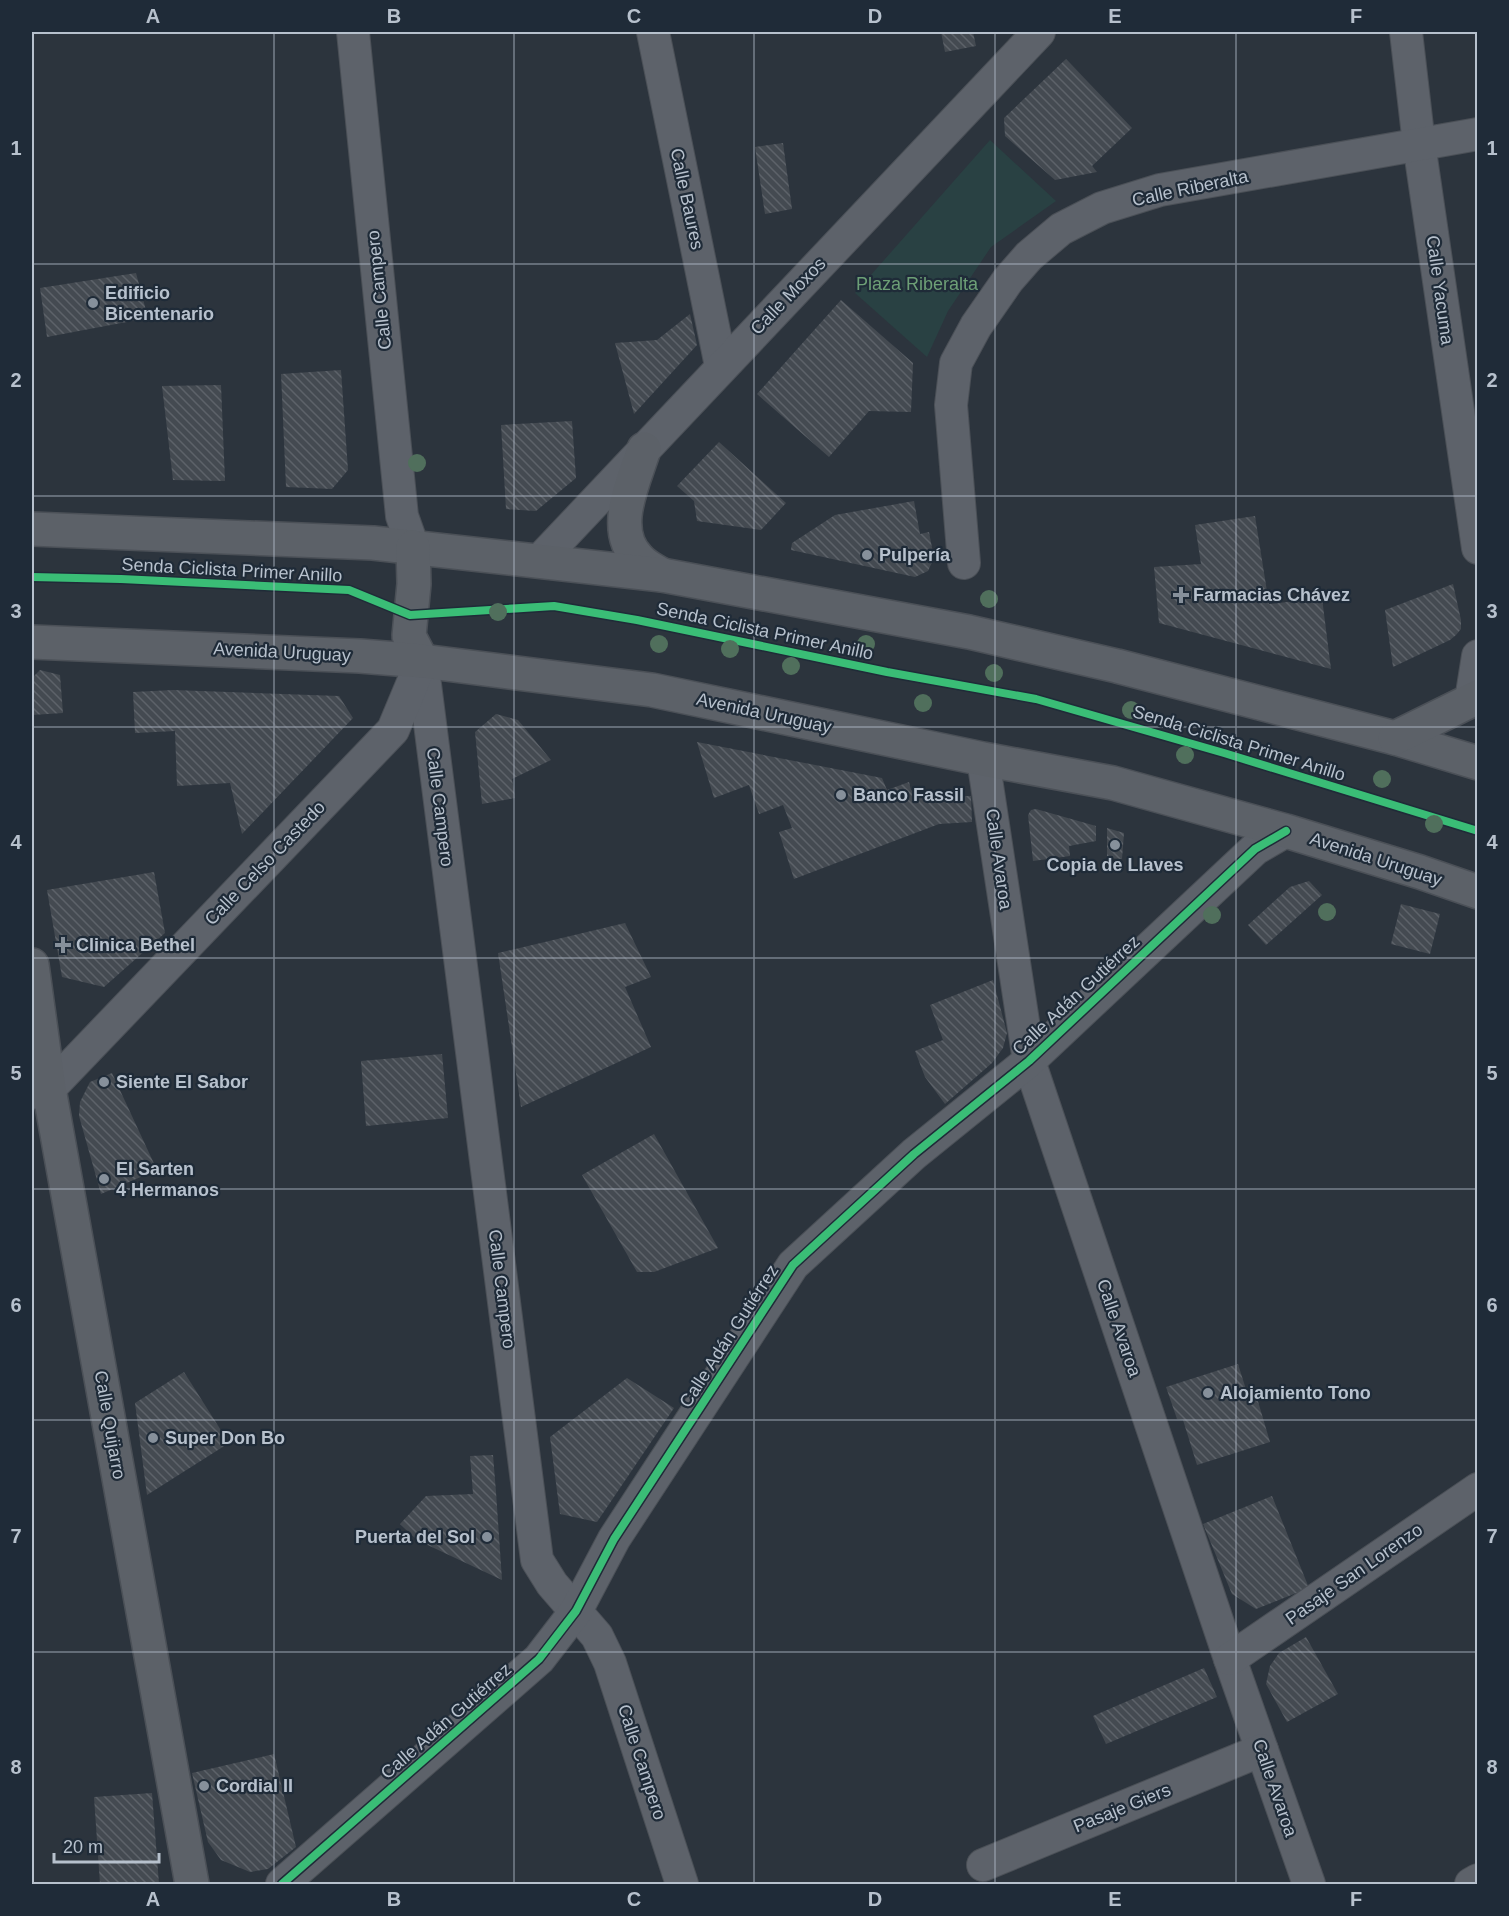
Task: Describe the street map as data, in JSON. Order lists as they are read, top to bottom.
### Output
{
  "streets": {
    "main road": ["Avenida Uruguay", "Calle Quijarro"],
    "street": [
      "Calle Riberalta",
      "Calle Baures",
      "Calle Campero",
      "Calle Yacuma",
      "Calle Moxos",
      "Calle Avaroa",
      "Calle Celso Castedo",
      "Calle Adán Gutiérrez",
      "Pasaje San Lorenzo",
      "Pasaje Giers"
    ],
    "cycle path": ["Senda Ciclista Primer Anillo"]
  },
  "crossings": [
    ["Calle Riberalta", "Calle Yacuma"],
    ["Calle Baures", "Calle Moxos"],
    ["Calle Campero", "Avenida Uruguay"],
    ["Calle Campero", "Calle Celso Castedo"],
    ["Calle Campero", "Calle Adán Gutiérrez"],
    ["Avenida Uruguay", "Calle Avaroa"],
    ["Avenida Uruguay", "Calle Celso Castedo"],
    ["Avenida Uruguay", "Calle Adán Gutiérrez"],
    ["Calle Avaroa", "Calle Adán Gutiérrez"],
    ["Calle Avaroa", "Pasaje San Lorenzo"],
    ["Calle Avaroa", "Pasaje Giers"],
    ["Calle Celso Castedo", "Calle Quijarro"]
  ],
  "parks": ["Plaza Riberalta"],
  "places": {
    "other": [
      "Edificio Bicentenario",
      "Pulpería",
      "Banco Fassil",
      "Copia de Llaves",
      "Siente El Sabor",
      "El Sarten 4 Hermanos",
      "Alojamiento Tono",
      "Super Don Bo",
      "Puerta del Sol",
      "Cordial II"
    ],
    "health": ["Farmacias Chávez", "Clinica Bethel"]
  },
  "scale_bar": "20 m",
  "grid": {
    "columns": [
      "A",
      "B",
      "C",
      "D",
      "E",
      "F"
    ],
    "rows": [
      "1",
      "2",
      "3",
      "4",
      "5",
      "6",
      "7",
      "8"
    ]
  }
}
